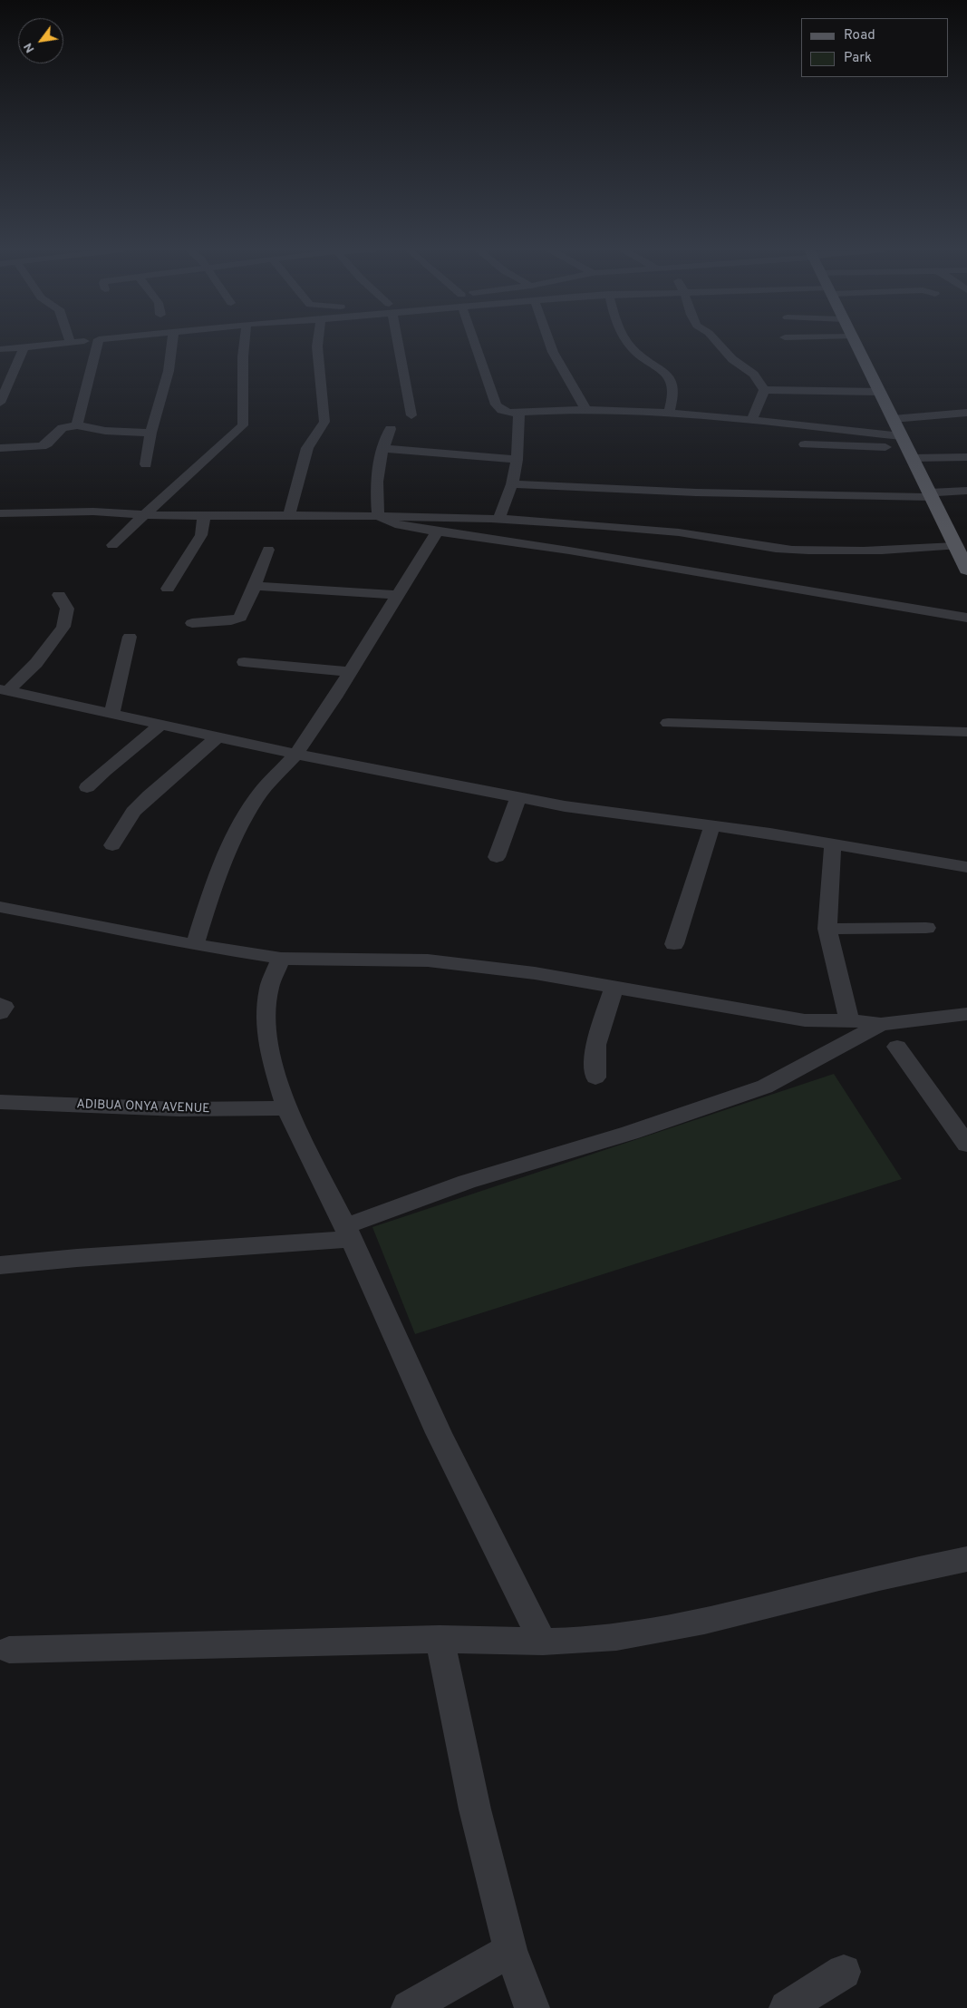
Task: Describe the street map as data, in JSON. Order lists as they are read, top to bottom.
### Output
{
  "streets": {
    "street": ["ADIBUA ONYA AVENUE"]
  },
  "legend": ["Road", "Park"],
  "north": "bottom left"
}
